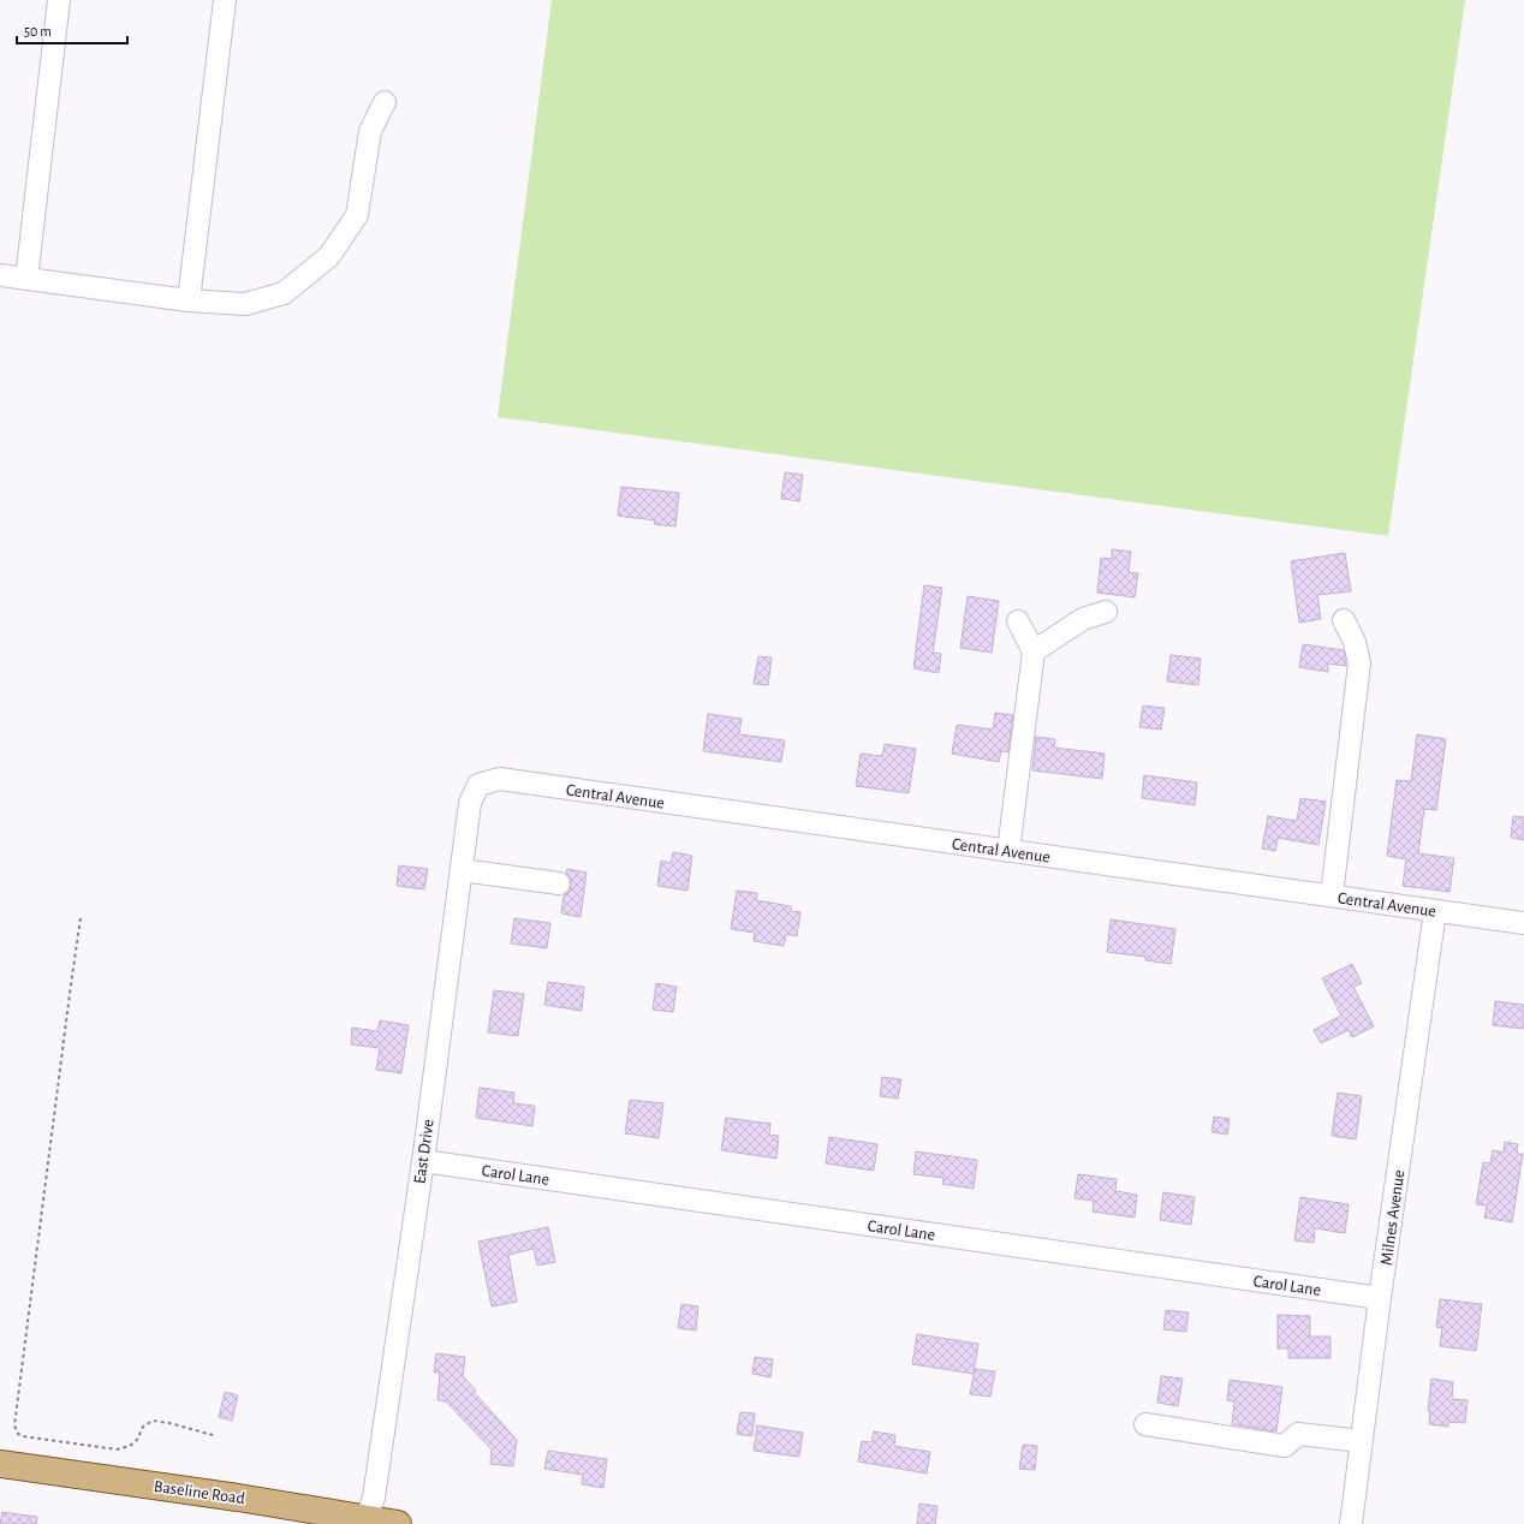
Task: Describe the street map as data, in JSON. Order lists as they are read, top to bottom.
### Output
{
  "streets": {
    "main road": ["Baseline Road"],
    "street": [
      "Central Avenue",
      "East Drive",
      "Carol Lane",
      "Milnes Avenue"
    ]
  },
  "crossings": [
    ["Central Avenue", "East Drive"],
    ["Central Avenue", "Milnes Avenue"],
    ["East Drive", "Carol Lane"],
    ["East Drive", "Baseline Road"],
    ["Carol Lane", "Milnes Avenue"]
  ],
  "scale_bar": "50 m"
}
